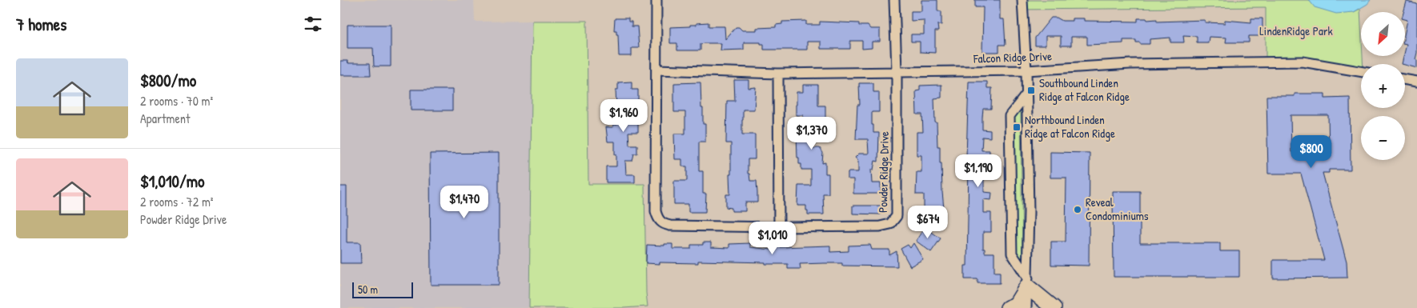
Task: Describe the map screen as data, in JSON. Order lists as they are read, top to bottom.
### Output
{
  "streets": {
    "street": ["Falcon Ridge Drive", "Powder Ridge Drive"]
  },
  "crossings": [
    ["Falcon Ridge Drive", "Powder Ridge Drive"]
  ],
  "parks": ["LindenRidge Park"],
  "places": {
    "transit": ["Southbound Linden Ridge at Falcon Ridge", "Northbound Linden Ridge at Falcon Ridge"],
    "other": ["Reveal Condominiums"]
  },
  "scale_bar": "50 m",
  "north": "bottom left",
  "page": {
    "heading": "7 homes",
    "map_buttons": ["+", "−"],
    "list": [
      {
        "name": "$800/mo",
        "note": "2 rooms · 70 m² · Apartment"
      },
      {
        "name": "$1,010/mo",
        "note": "2 rooms · 72 m² · Powder Ridge Drive"
      }
    ],
    "price": [
      "$1,960",
      "$1,370",
      "$800",
      "$1,190",
      "$1,470",
      "$674",
      "$1,010"
    ],
    "scale": "50 m"
  }
}
